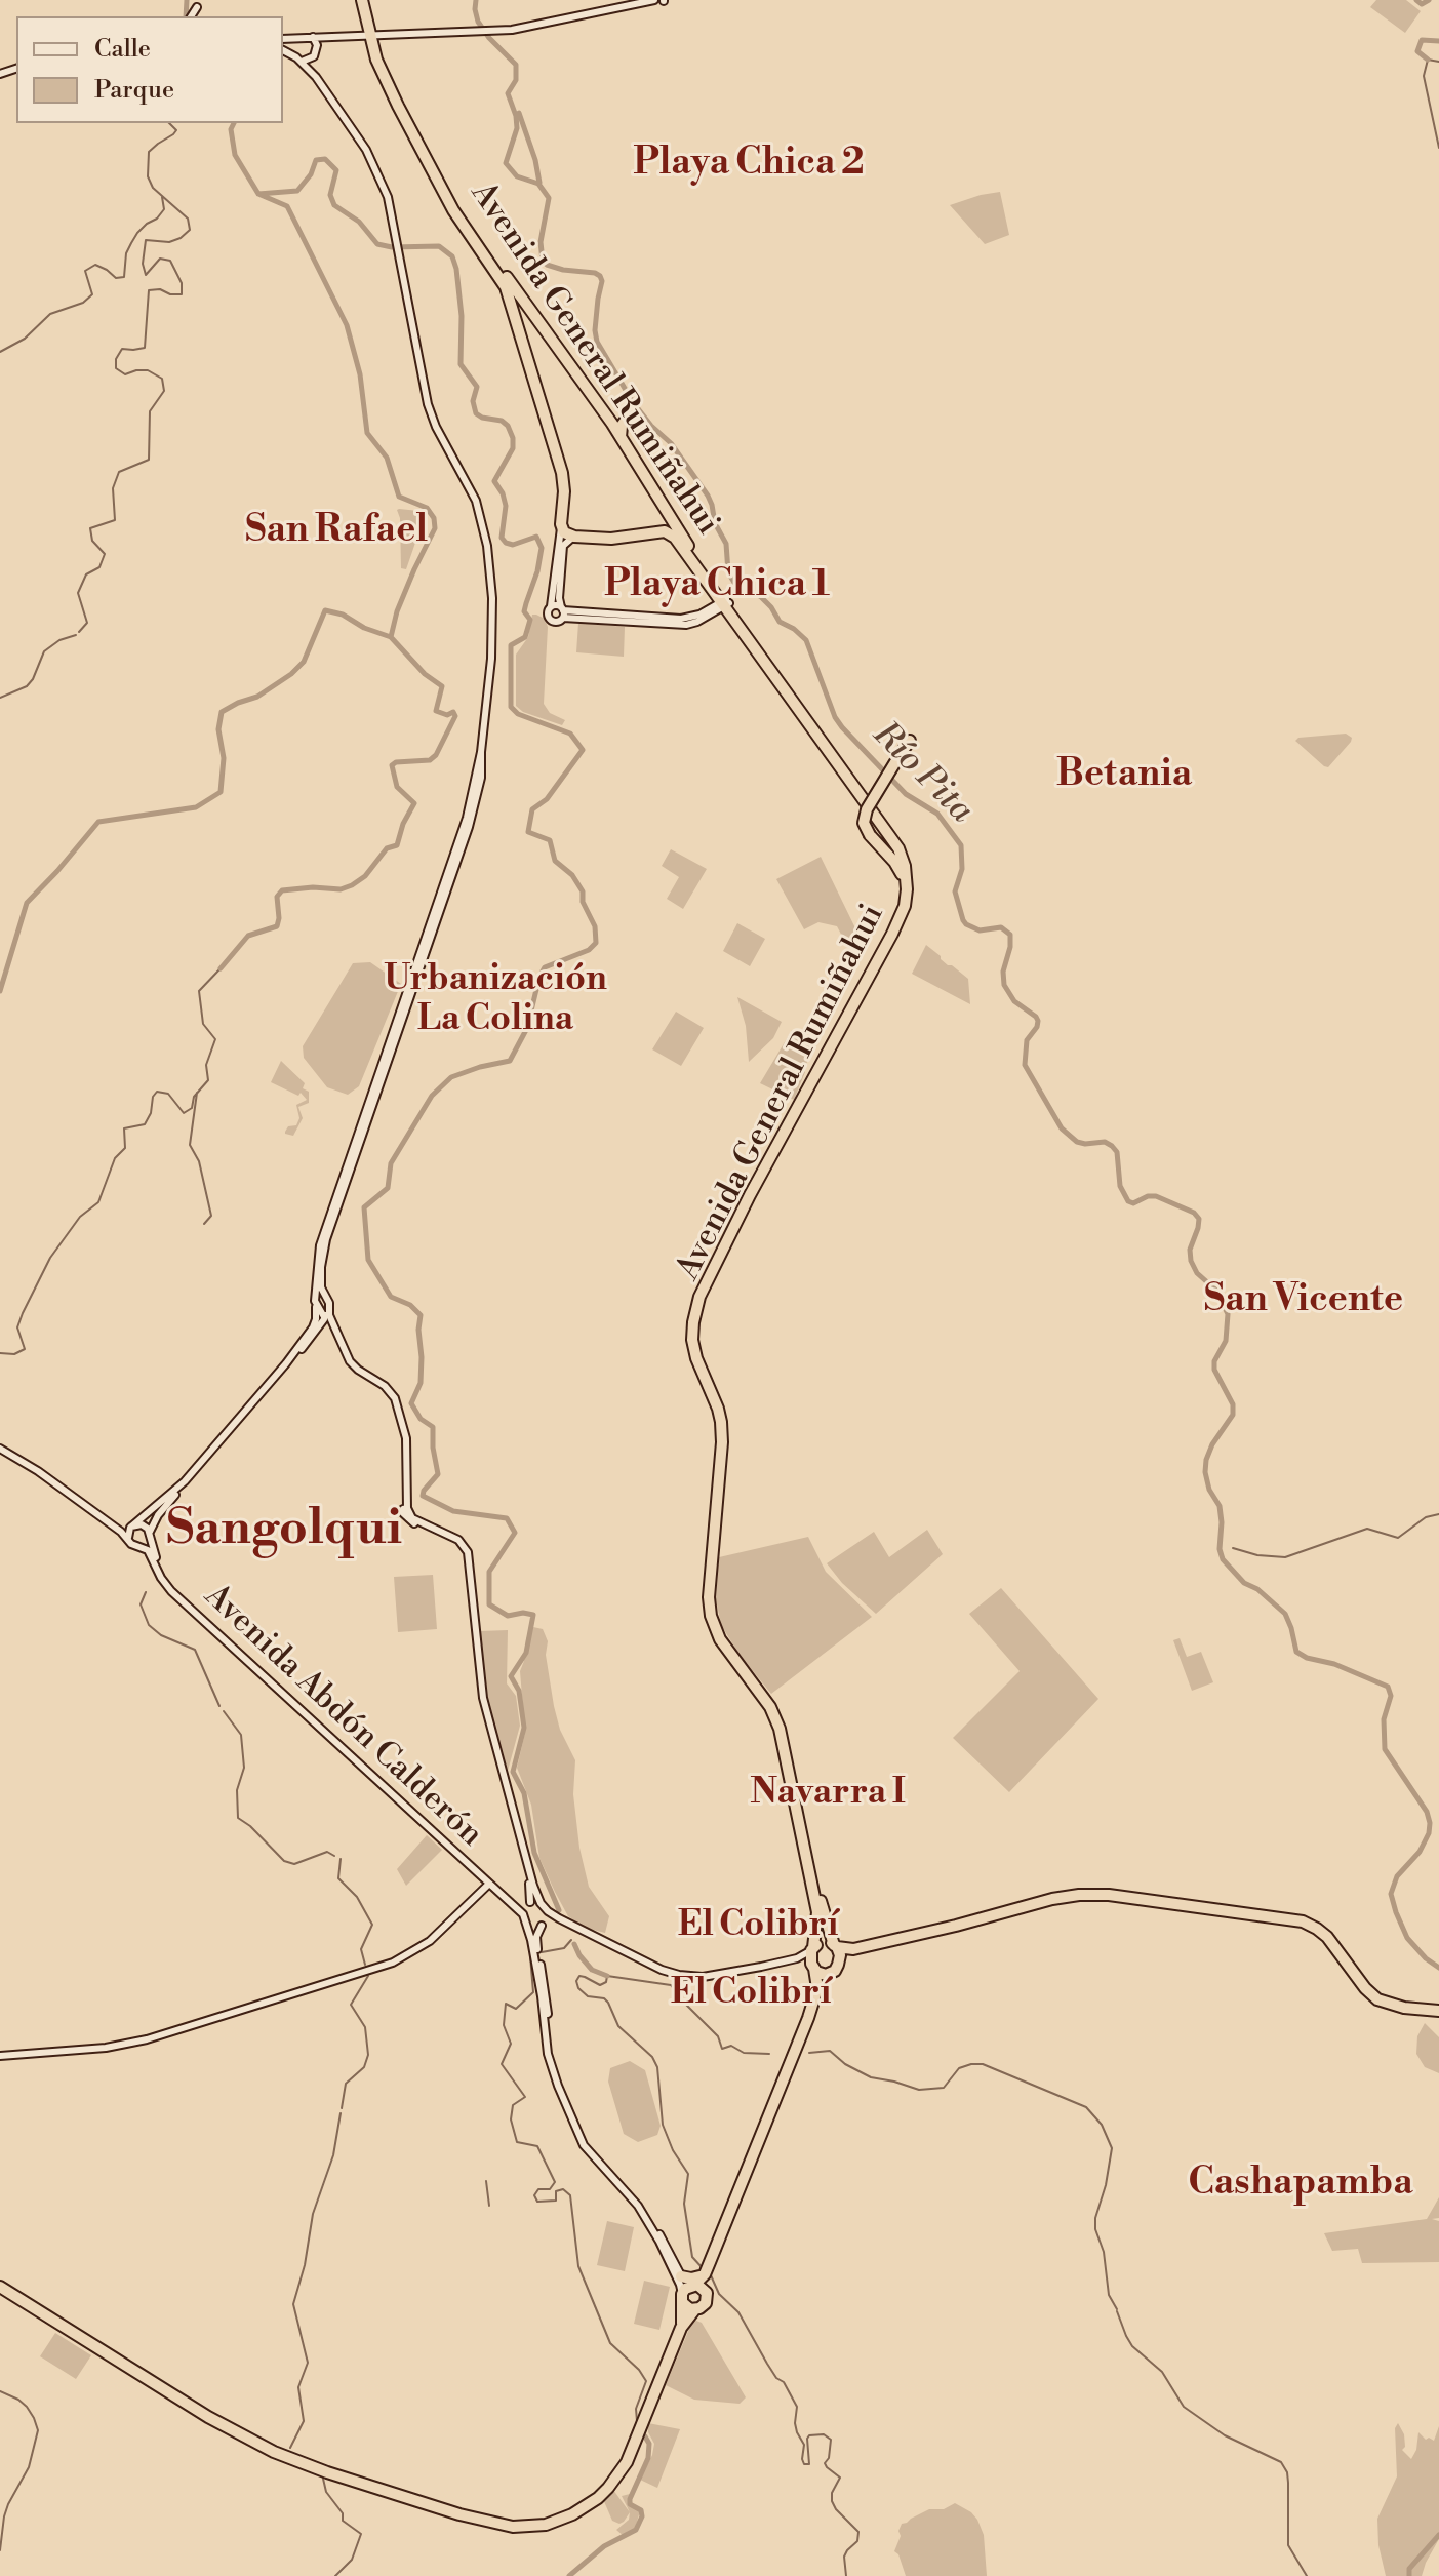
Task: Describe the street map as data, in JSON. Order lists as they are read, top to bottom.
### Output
{
  "streets": {
    "highway": ["Avenida General Rumiñahui"],
    "main road": ["Avenida Abdón Calderón"]
  },
  "districts": [
    "Playa Chica 2",
    "San Rafael",
    "Playa Chica 1",
    "Betania",
    "Urbanización La Colina",
    "San Vicente",
    "Sangolqui",
    "Navarra I",
    "El Colibrí",
    "El Colibrí",
    "Cashapamba"
  ],
  "water": ["Río Pita"],
  "legend": ["Calle", "Parque"]
}
